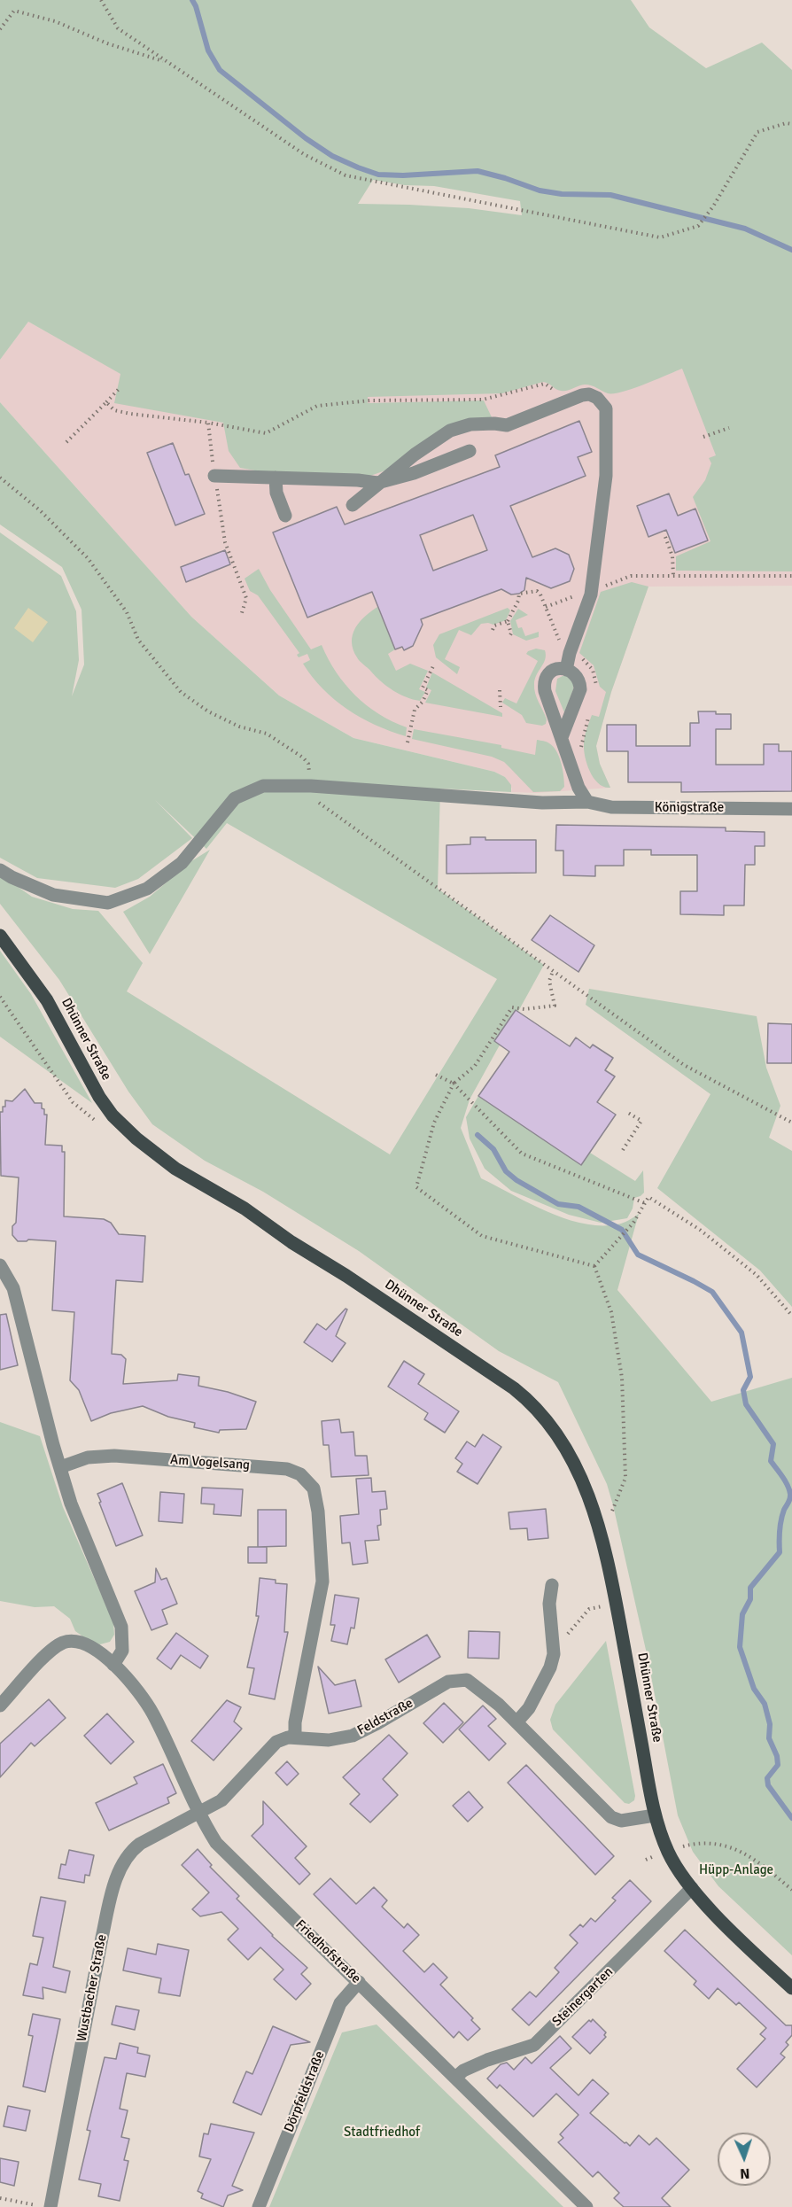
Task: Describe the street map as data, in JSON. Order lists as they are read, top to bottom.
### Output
{
  "streets": {
    "main road": ["Dhünner Straße"],
    "street": [
      "Königstraße",
      "Am Vogelsang",
      "Feldstraße",
      "Friedhofstraße",
      "Wustbacher Straße",
      "Steinergarten",
      "Dörpfeldstraße"
    ]
  },
  "crossings": [
    ["Dhünner Straße", "Steinergarten"],
    ["Am Vogelsang", "Feldstraße"],
    ["Friedhofstraße", "Wustbacher Straße"],
    ["Friedhofstraße", "Steinergarten"],
    ["Friedhofstraße", "Dörpfeldstraße"]
  ],
  "parks": ["Hüpp-Anlage", "Stadtfriedhof"],
  "north": "bottom"
}
